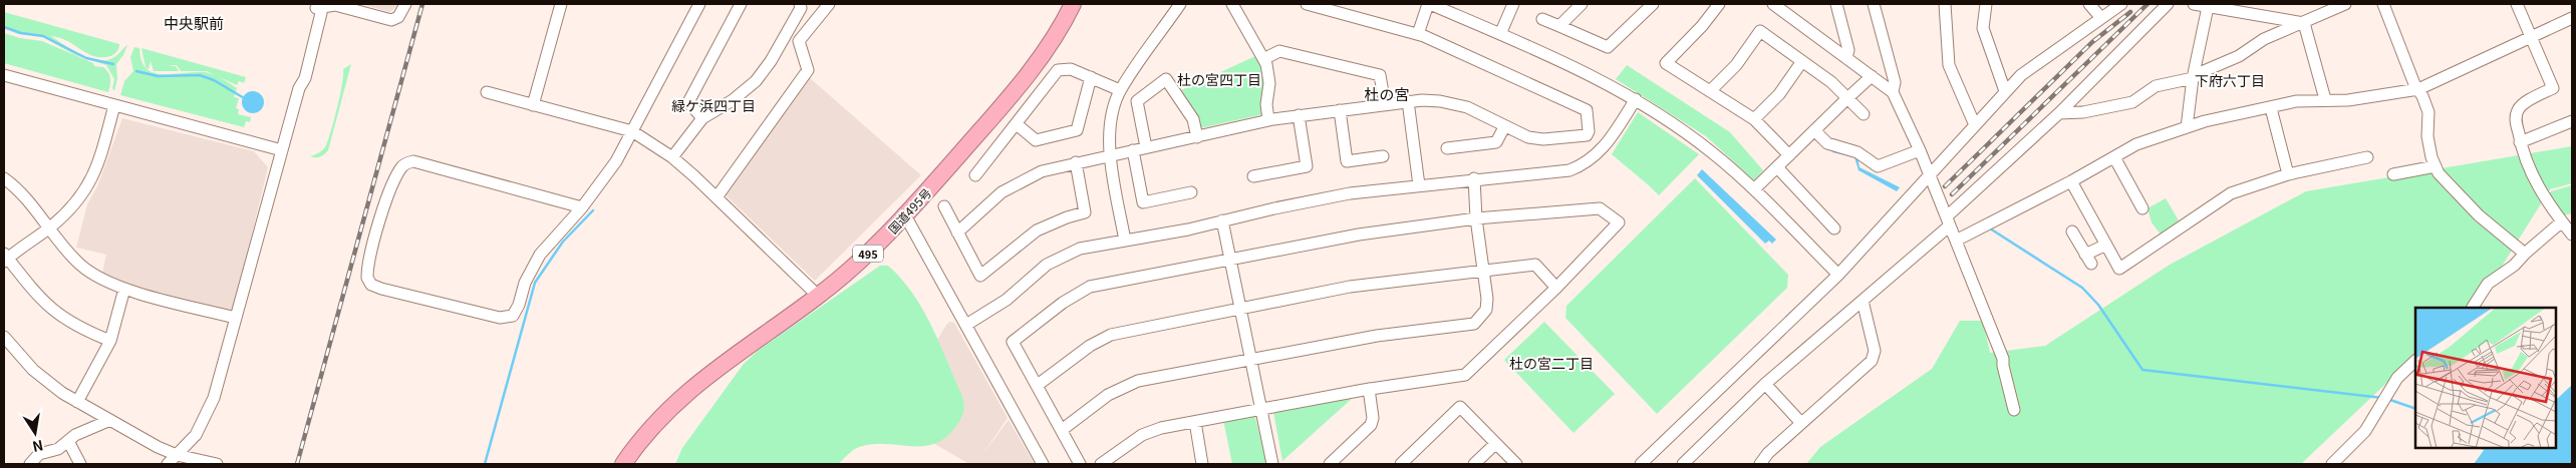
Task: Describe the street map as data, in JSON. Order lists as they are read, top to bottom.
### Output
{
  "streets": {
    "highway": ["国道495号", "495"]
  },
  "districts": [
    "中央駅前",
    "杜の宮四丁目",
    "下府六丁目",
    "杜の宮",
    "緑ケ浜四丁目",
    "杜の宮二丁目"
  ],
  "north": "bottom"
}
